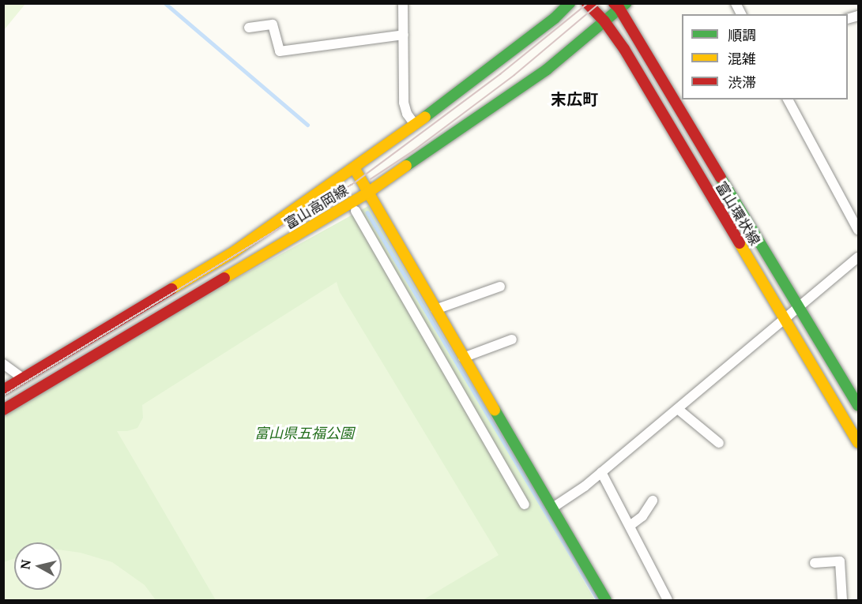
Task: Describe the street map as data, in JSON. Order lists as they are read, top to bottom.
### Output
{
  "streets": {
    "main road": ["富山高岡線", "富山環状線"]
  },
  "crossings": [
    ["富山高岡線", "富山環状線"]
  ],
  "districts": ["末広町"],
  "parks": ["富山県五福公園"],
  "legend": ["順調", "混雑", "渋滞"],
  "north": "left"
}
